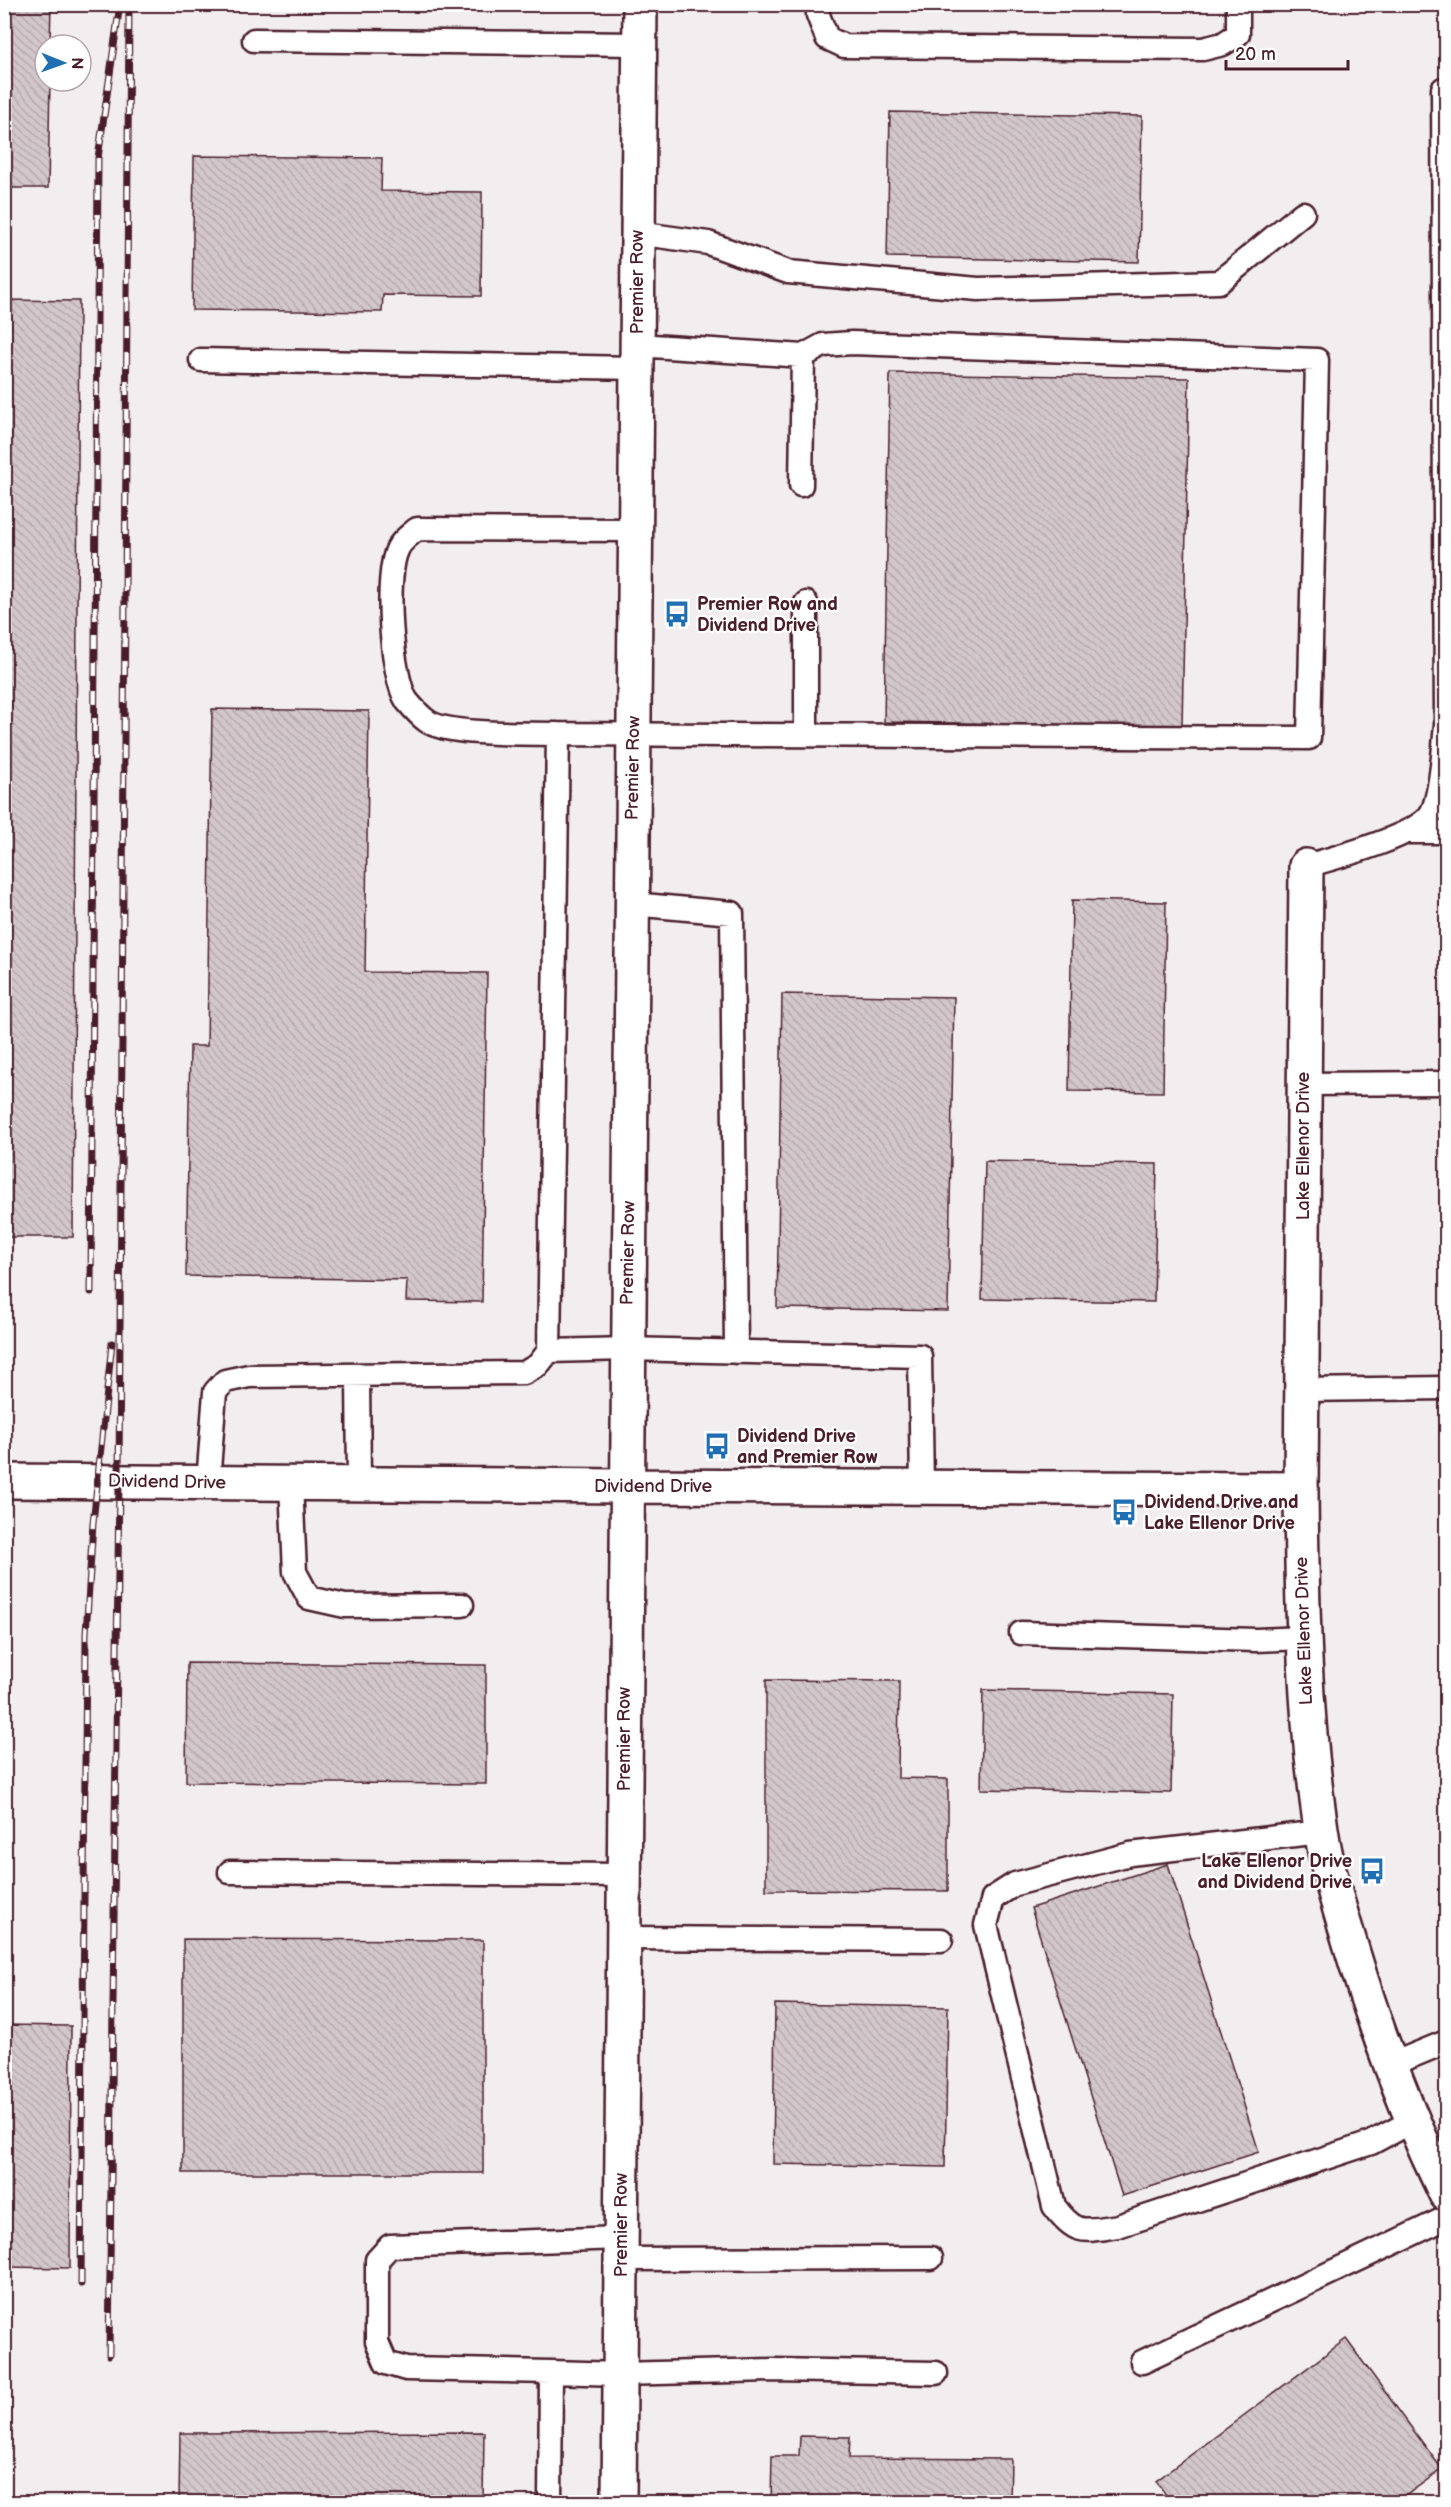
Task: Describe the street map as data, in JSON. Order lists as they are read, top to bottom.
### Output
{
  "streets": {
    "street": ["Premier Row", "Lake Ellenor Drive", "Dividend Drive"]
  },
  "crossings": [
    ["Premier Row", "Dividend Drive"],
    ["Lake Ellenor Drive", "Dividend Drive"]
  ],
  "places": {
    "bus stop": [
      "Premier Row and Dividend Drive",
      "Dividend Drive and Premier Row",
      "Dividend Drive and Lake Ellenor Drive",
      "Lake Ellenor Drive and Dividend Drive"
    ]
  },
  "scale_bar": "20 m",
  "north": "right"
}
